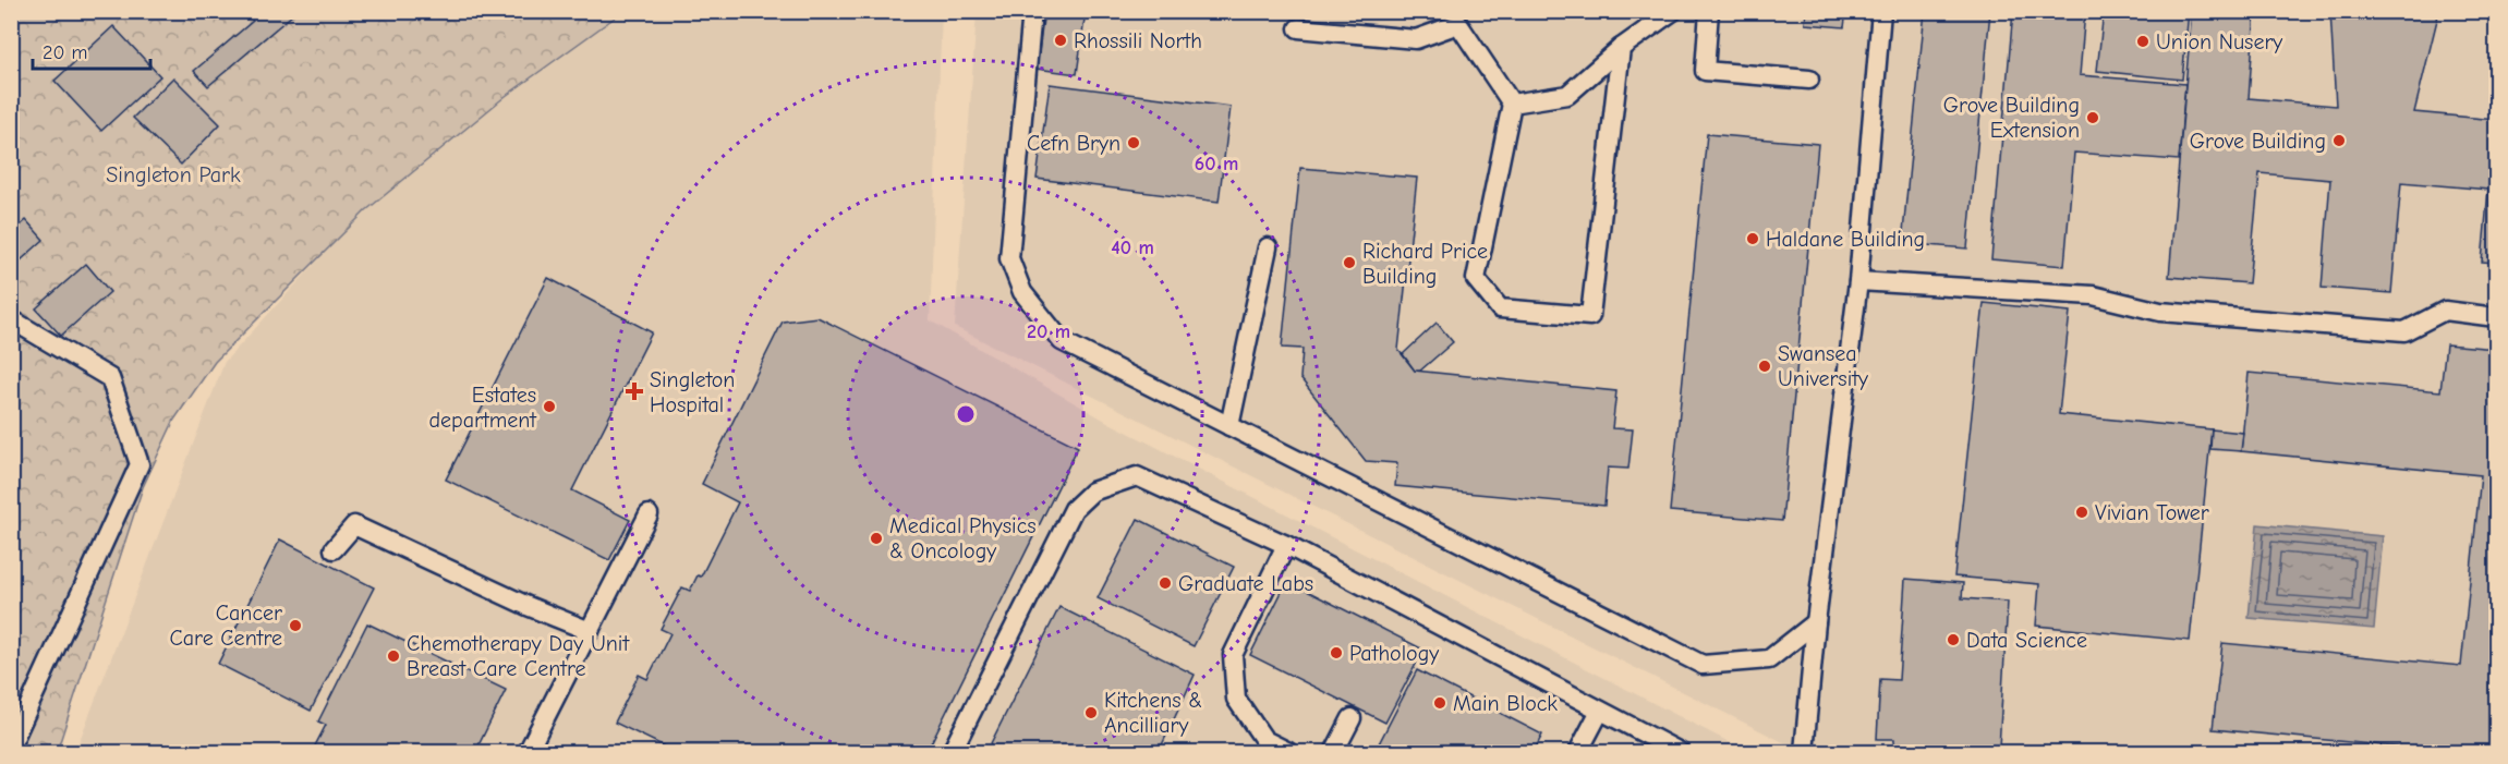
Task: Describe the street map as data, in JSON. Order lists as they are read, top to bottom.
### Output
{
  "parks": ["Singleton Park"],
  "places": {
    "other": [
      "Rhossili North",
      "Union Nusery",
      "Grove Building Extension",
      "Grove Building",
      "Cefn Bryn",
      "Haldane Building",
      "Richard Price Building",
      "Swansea University",
      "Estates department",
      "Vivian Tower",
      "Medical Physics & Oncology",
      "Graduate Labs",
      "Cancer Care Centre",
      "Data Science",
      "Pathology",
      "Chemotherapy Day Unit Breast Care Centre",
      "Main Block",
      "Kitchens & Ancilliary"
    ],
    "health": ["Singleton Hospital"]
  },
  "scale_bar": "20 m",
  "rings": ["60 m", "40 m", "20 m"]
}
